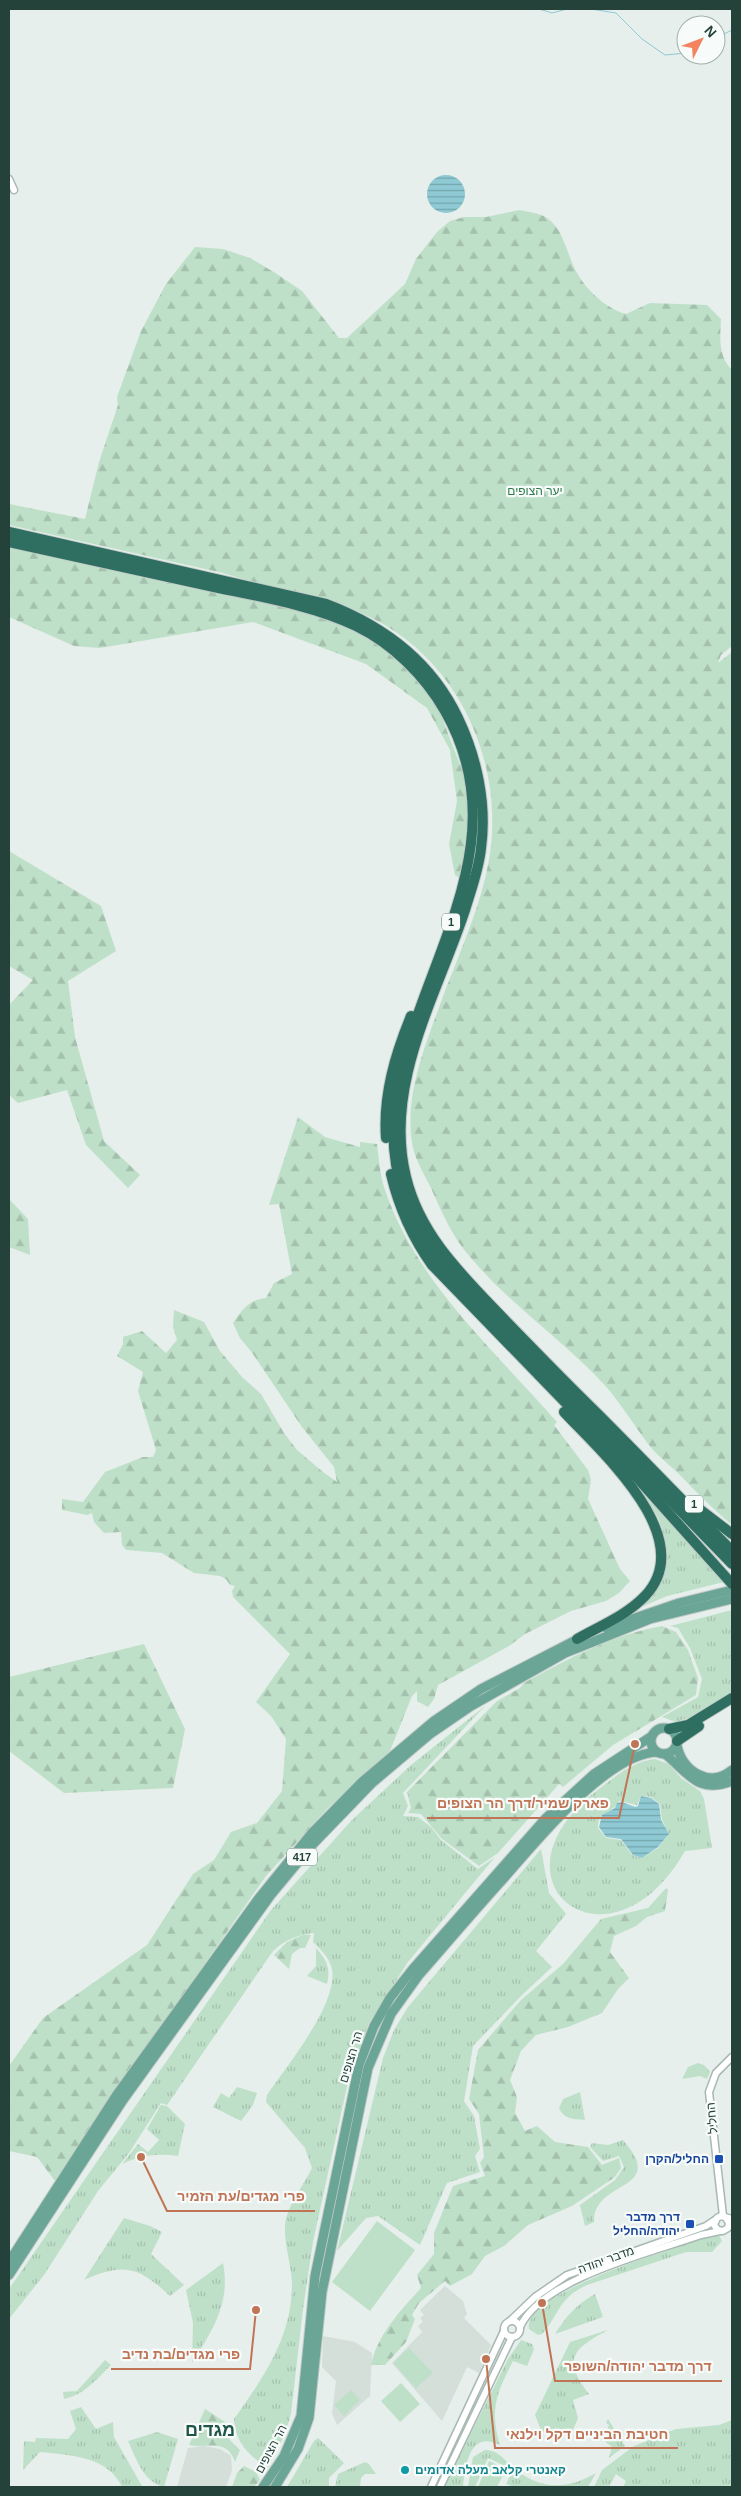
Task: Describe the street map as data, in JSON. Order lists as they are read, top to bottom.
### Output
{
  "streets": {
    "highway": ["1"],
    "main road": ["417", "הר הצופים"],
    "street": ["החליל", "מדבר יהודה"]
  },
  "crossings": [
    ["החליל", "מדבר יהודה"]
  ],
  "districts": ["מגדים"],
  "parks": ["יער הצופים"],
  "places": {
    "other": [
      "פארק שמיר/דרך הר הצופים",
      "פרי מגדים/עת הזמיר",
      "דרך מדבר יהודה/השופר",
      "פרי מגדים/בת נדיב",
      "חטיבת הביניים דקל וילנאי",
      "קאנטרי קלאב מעלה אדומים"
    ],
    "transit": ["החליל/הקרן", "דרך מדבר יהודה/החליל"]
  },
  "north": "top right"
}
